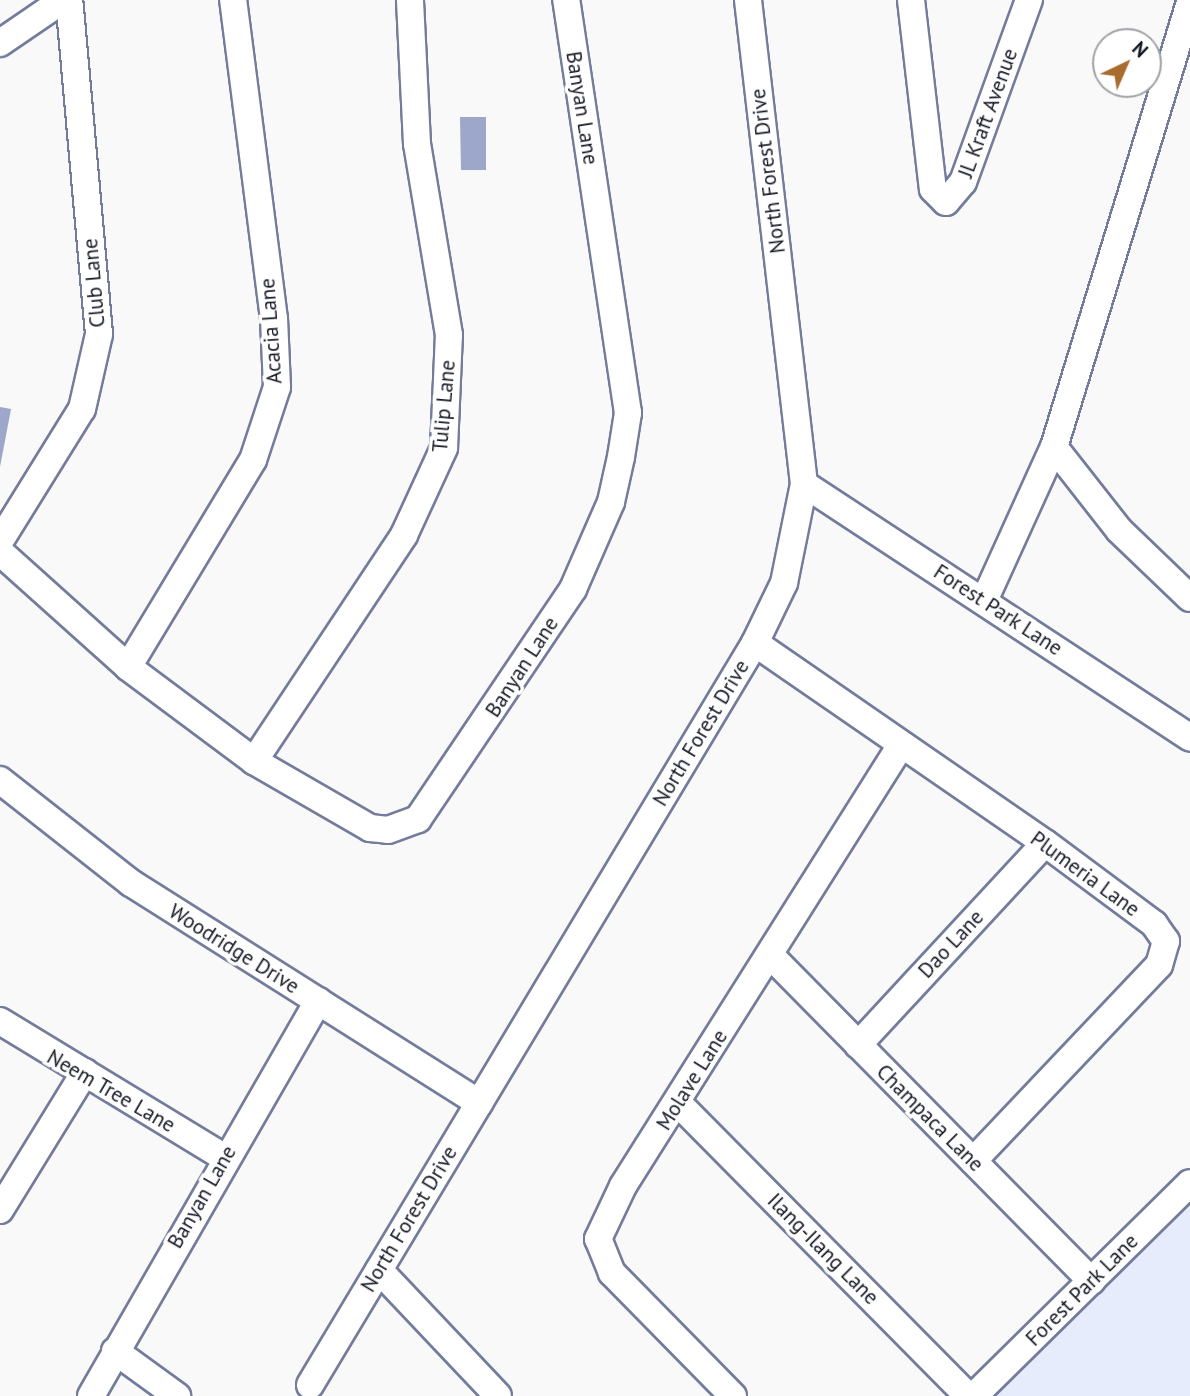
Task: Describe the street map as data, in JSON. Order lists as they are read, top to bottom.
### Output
{
  "streets": {
    "street": [
      "Banyan Lane",
      "JL Kraft Avenue",
      "North Forest Drive",
      "Club Lane",
      "Acacia Lane",
      "Tulip Lane",
      "Forest Park Lane",
      "Plumeria Lane",
      "Dao Lane",
      "Woodridge Drive",
      "Molave Lane",
      "Neem Tree Lane",
      "Champaca Lane",
      "Ilang-Ilang Lane"
    ]
  },
  "crossings": [
    ["Banyan Lane", "Acacia Lane"],
    ["Banyan Lane", "Tulip Lane"],
    ["Banyan Lane", "Woodridge Drive"],
    ["Banyan Lane", "Neem Tree Lane"],
    ["North Forest Drive", "Forest Park Lane"],
    ["North Forest Drive", "Plumeria Lane"],
    ["North Forest Drive", "Woodridge Drive"],
    ["Forest Park Lane", "Champaca Lane"],
    ["Plumeria Lane", "Dao Lane"],
    ["Plumeria Lane", "Molave Lane"],
    ["Plumeria Lane", "Champaca Lane"],
    ["Dao Lane", "Champaca Lane"],
    ["Molave Lane", "Champaca Lane"],
    ["Molave Lane", "Ilang-Ilang Lane"]
  ],
  "north": "top right"
}
